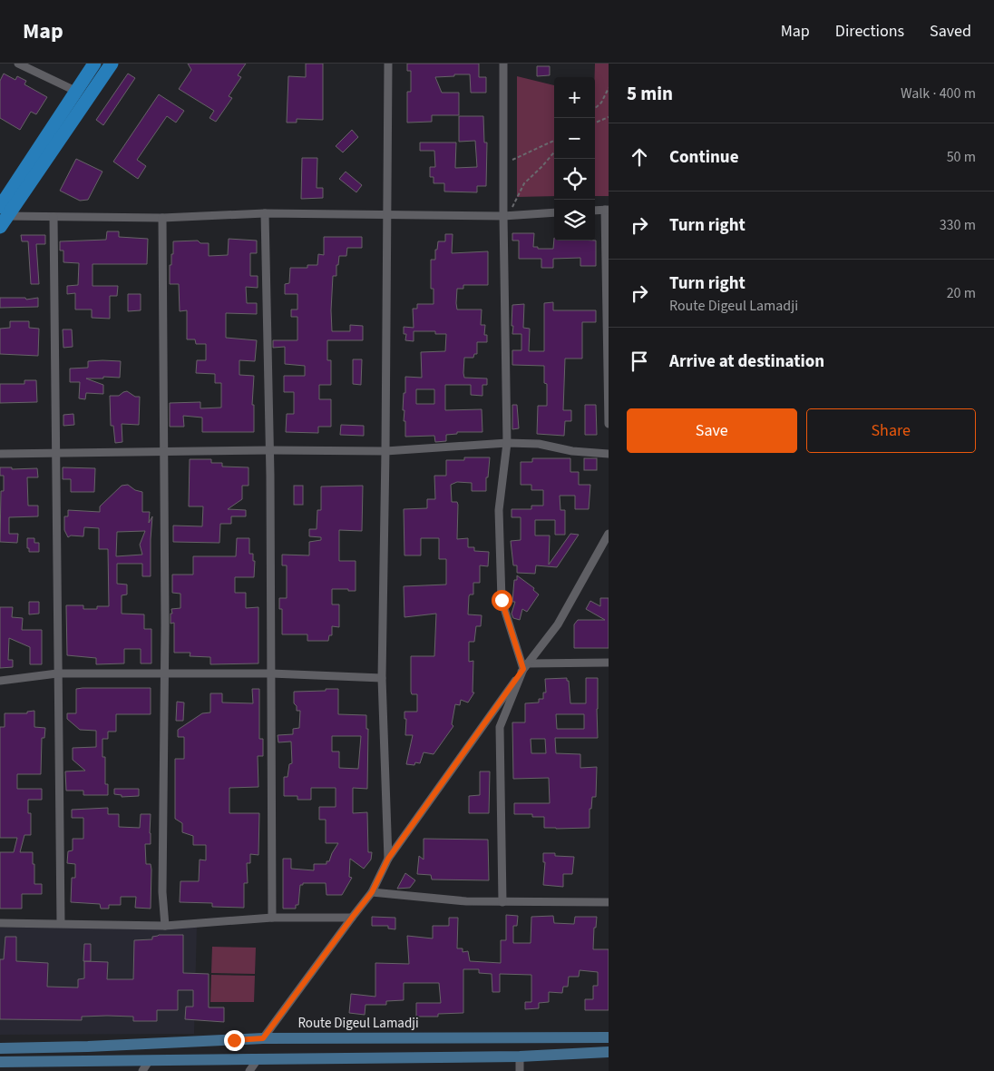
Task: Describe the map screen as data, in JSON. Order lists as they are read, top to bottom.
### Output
{
  "streets": {
    "main road": ["Route Digeul Lamadji"]
  },
  "page": {
    "header": "Map",
    "nav": ["Map", "Directions", "Saved"],
    "heading": ["5 min", "Walk · 400 m"],
    "map_buttons": ["+", "−"],
    "list": [
      ["Continue", "50 m"],
      ["Turn right", "330 m"],
      ["Turn right", "Route Digeul Lamadji", "20 m"],
      "Arrive at destination"
    ],
    "buttons": ["Save", "Share"]
  }
}
